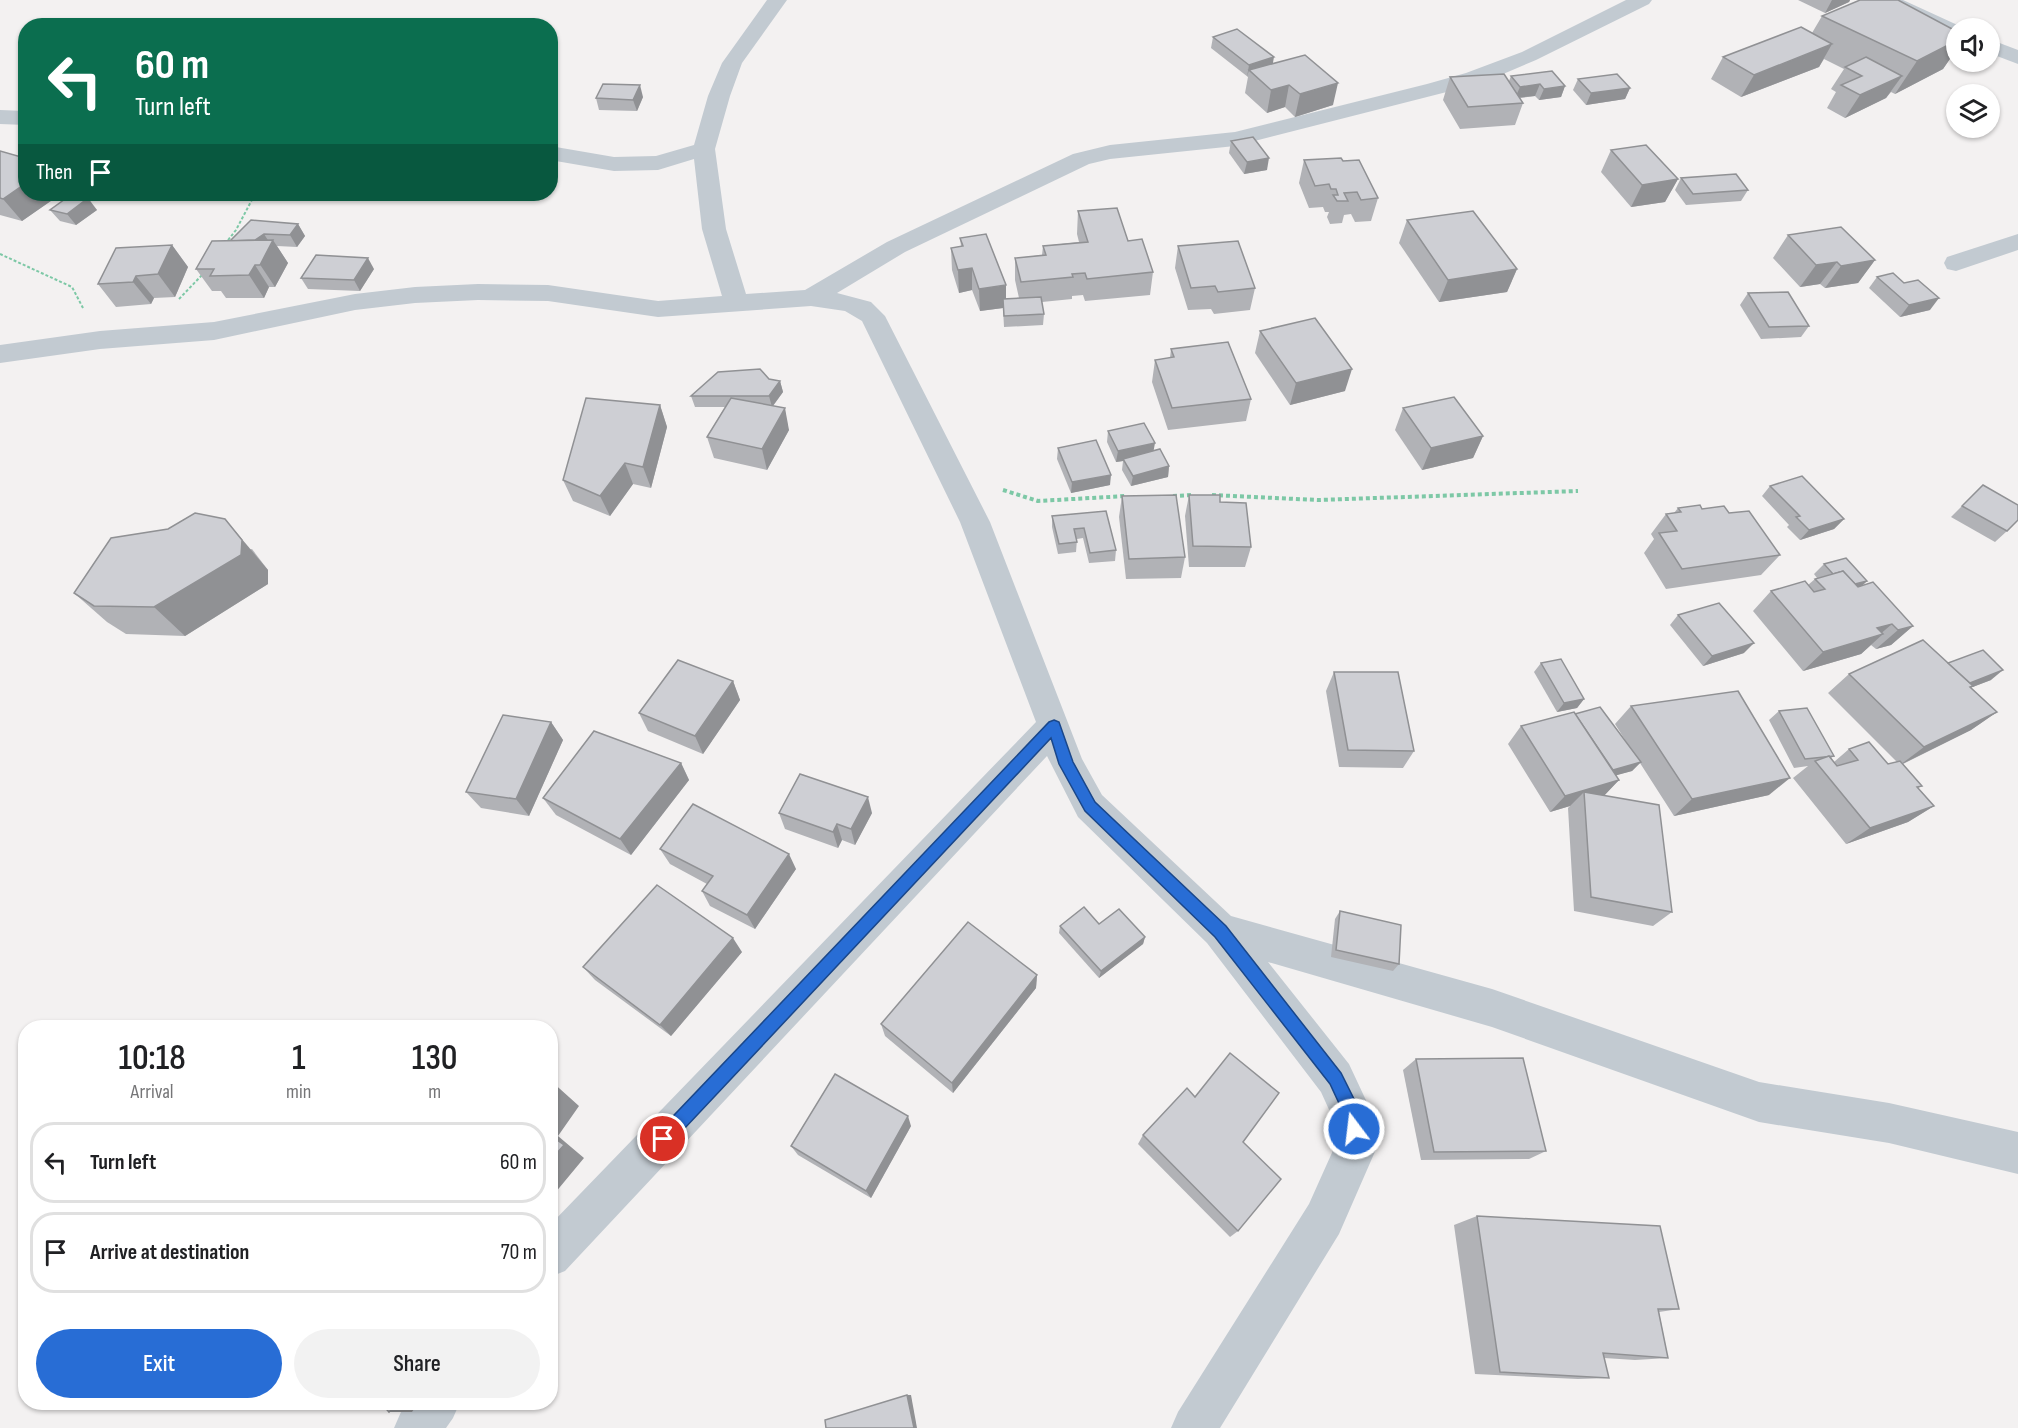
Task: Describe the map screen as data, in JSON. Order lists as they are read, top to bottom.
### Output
{
  "page": {
    "turn": ["60 m", "Turn left"],
    "then": "Then",
    "eta": [
      "10:18",
      "Arrival",
      "1",
      "min",
      "130",
      "m"
    ],
    "list": [
      {
        "name": "Turn left",
        "value": "60 m"
      },
      {
        "name": "Arrive at destination",
        "value": "70 m"
      }
    ],
    "buttons": ["Exit", "Share"]
  }
}
